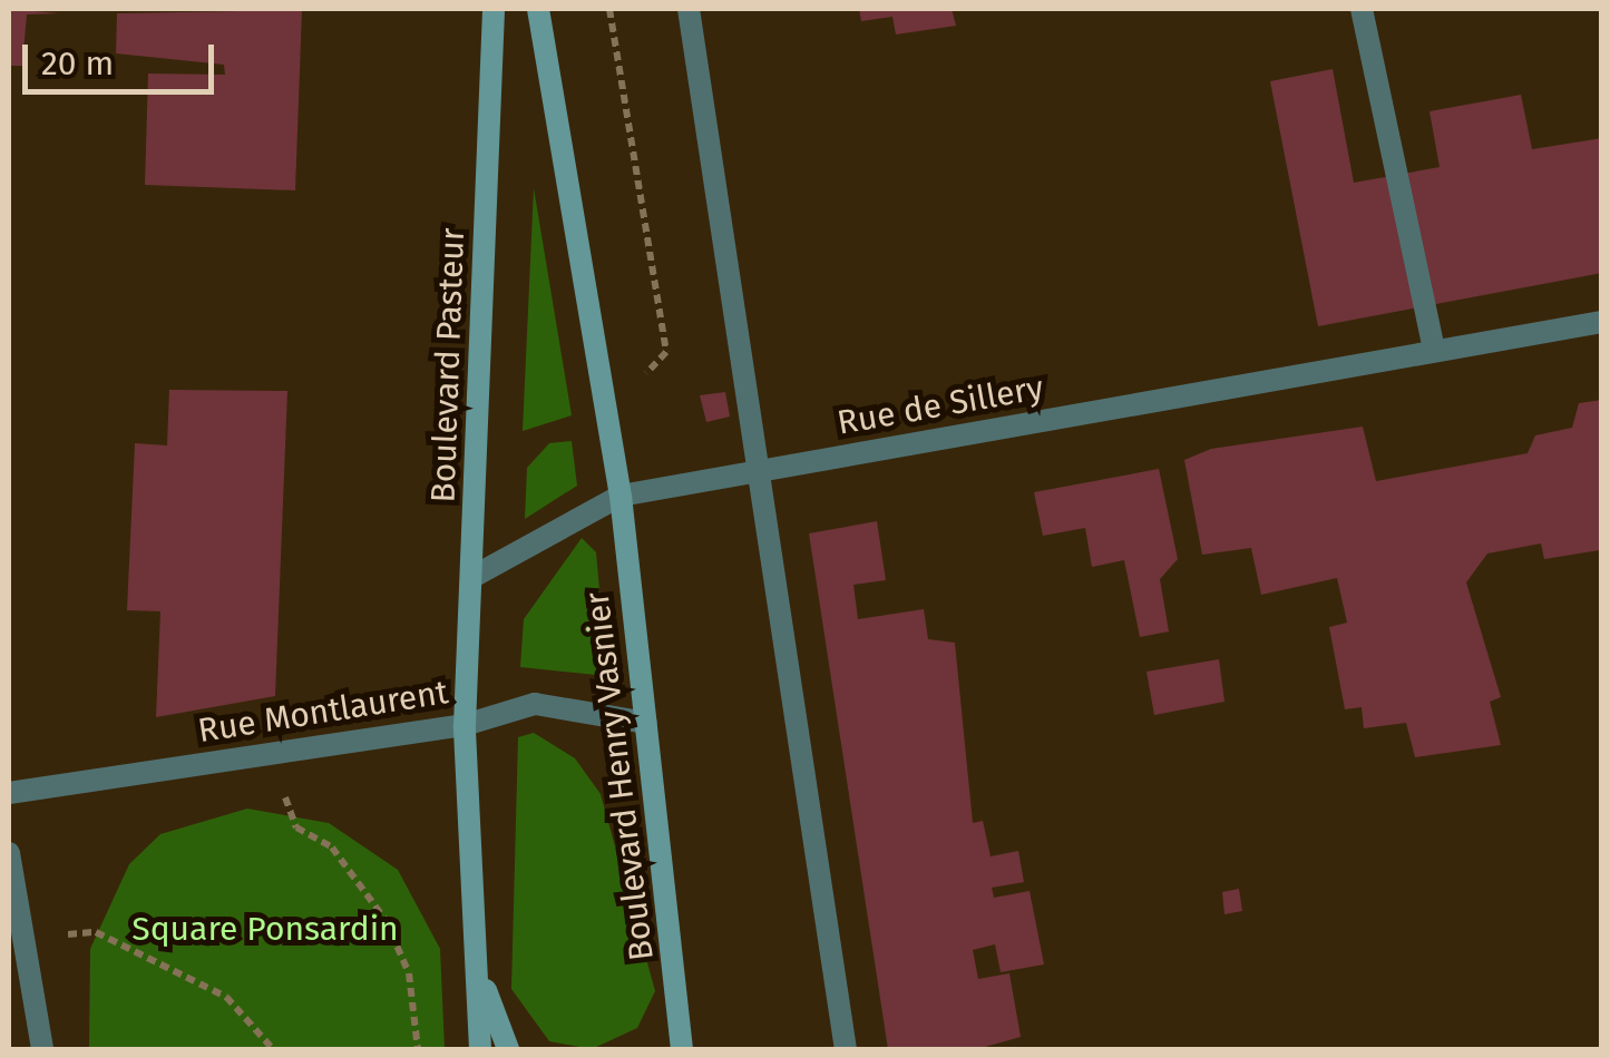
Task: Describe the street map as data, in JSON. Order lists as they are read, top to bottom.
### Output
{
  "streets": {
    "main road": ["Boulevard Pasteur", "Boulevard Henry Vasnier"],
    "street": ["Rue de Sillery", "Rue Montlaurent"]
  },
  "crossings": [
    ["Boulevard Pasteur", "Rue de Sillery"],
    ["Boulevard Pasteur", "Rue Montlaurent"],
    ["Rue de Sillery", "Boulevard Henry Vasnier"],
    ["Rue Montlaurent", "Boulevard Henry Vasnier"]
  ],
  "parks": ["Square Ponsardin"],
  "scale_bar": "20 m"
}
